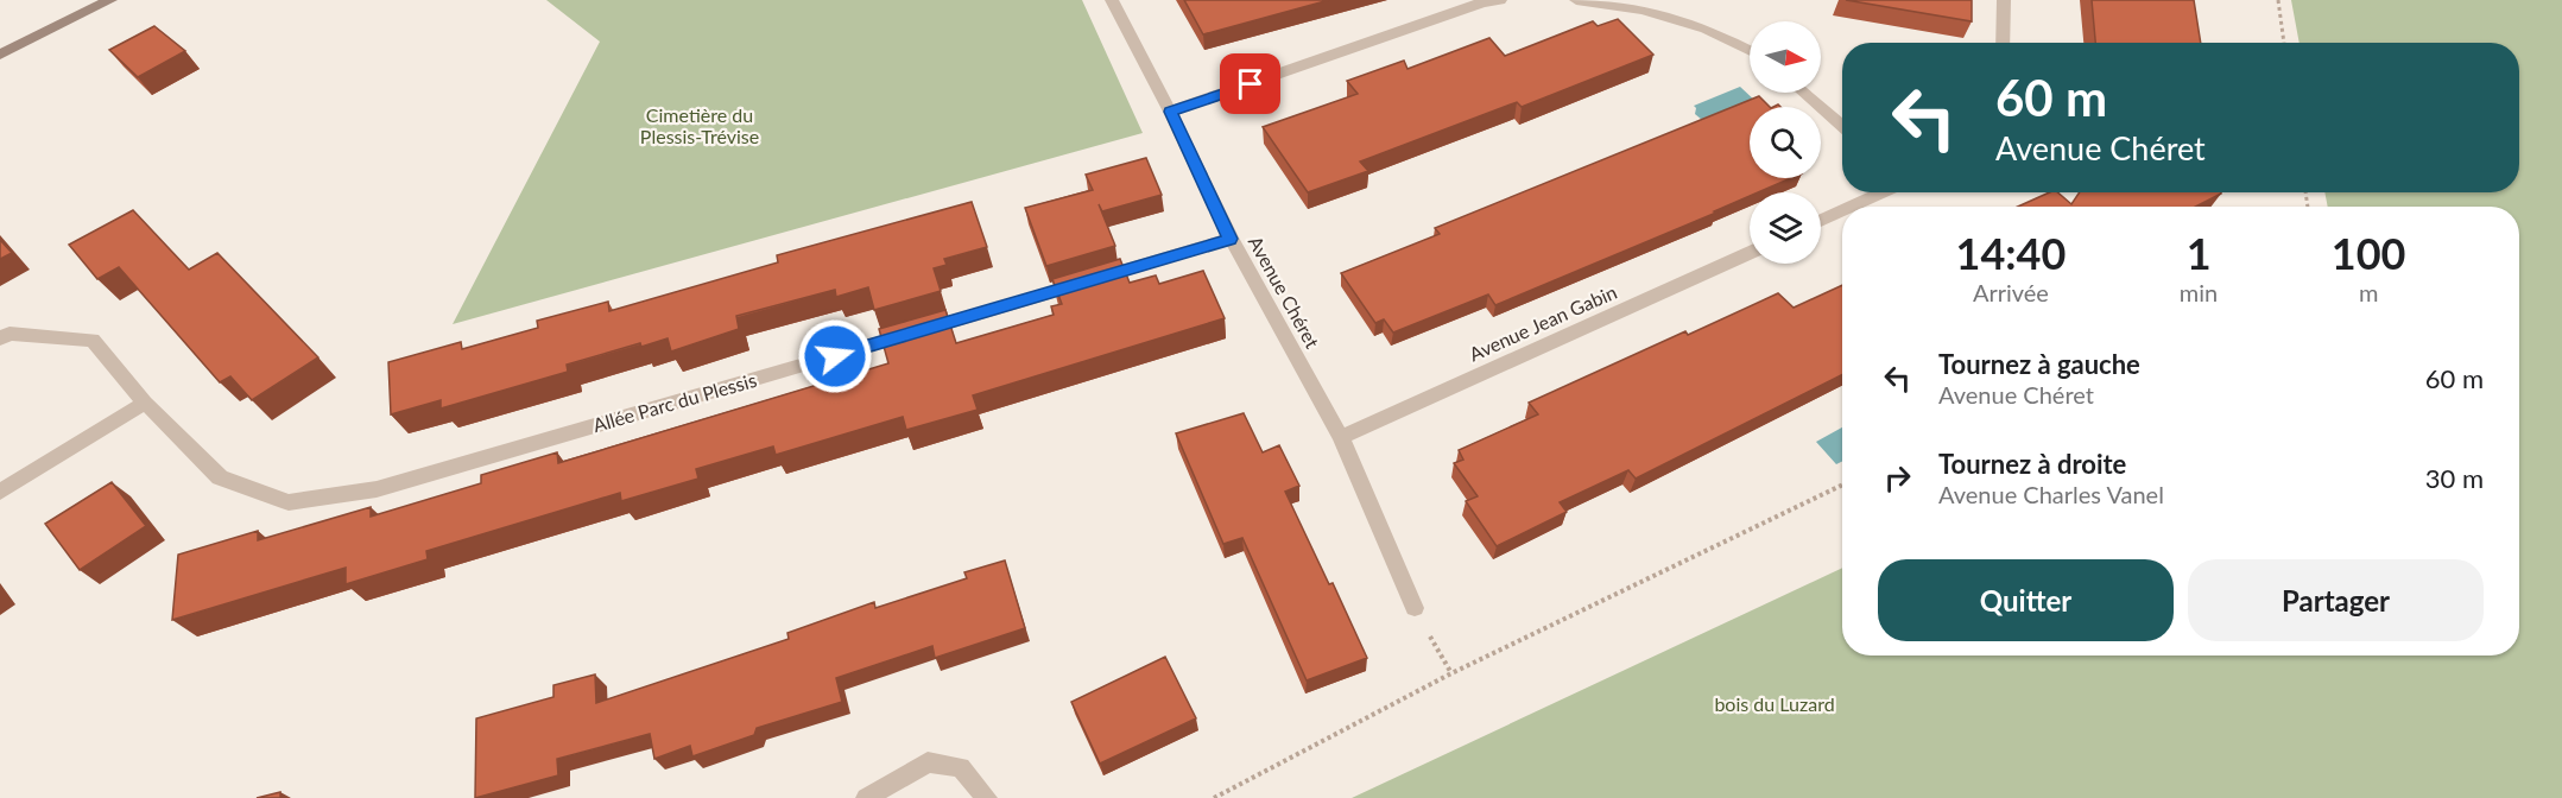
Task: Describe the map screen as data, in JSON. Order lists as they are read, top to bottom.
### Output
{
  "streets": {
    "street": ["Avenue Chéret", "Avenue Jean Gabin", "Allée Parc du Plessis"]
  },
  "crossings": [
    ["Avenue Chéret", "Avenue Jean Gabin"],
    ["Avenue Chéret", "Allée Parc du Plessis"]
  ],
  "parks": ["Cimetière du Plessis-Trévise", "bois du Luzard"],
  "north": "right",
  "page": {
    "turn": ["60 m", "Avenue Chéret"],
    "eta": [
      "14:40",
      "Arrivée",
      "1",
      "min",
      "100",
      "m"
    ],
    "list": [
      {
        "name": "Tournez à gauche",
        "note": "Avenue Chéret",
        "value": "60 m"
      },
      {
        "name": "Tournez à droite",
        "note": "Avenue Charles Vanel",
        "value": "30 m"
      }
    ],
    "buttons": ["Quitter", "Partager"]
  }
}
